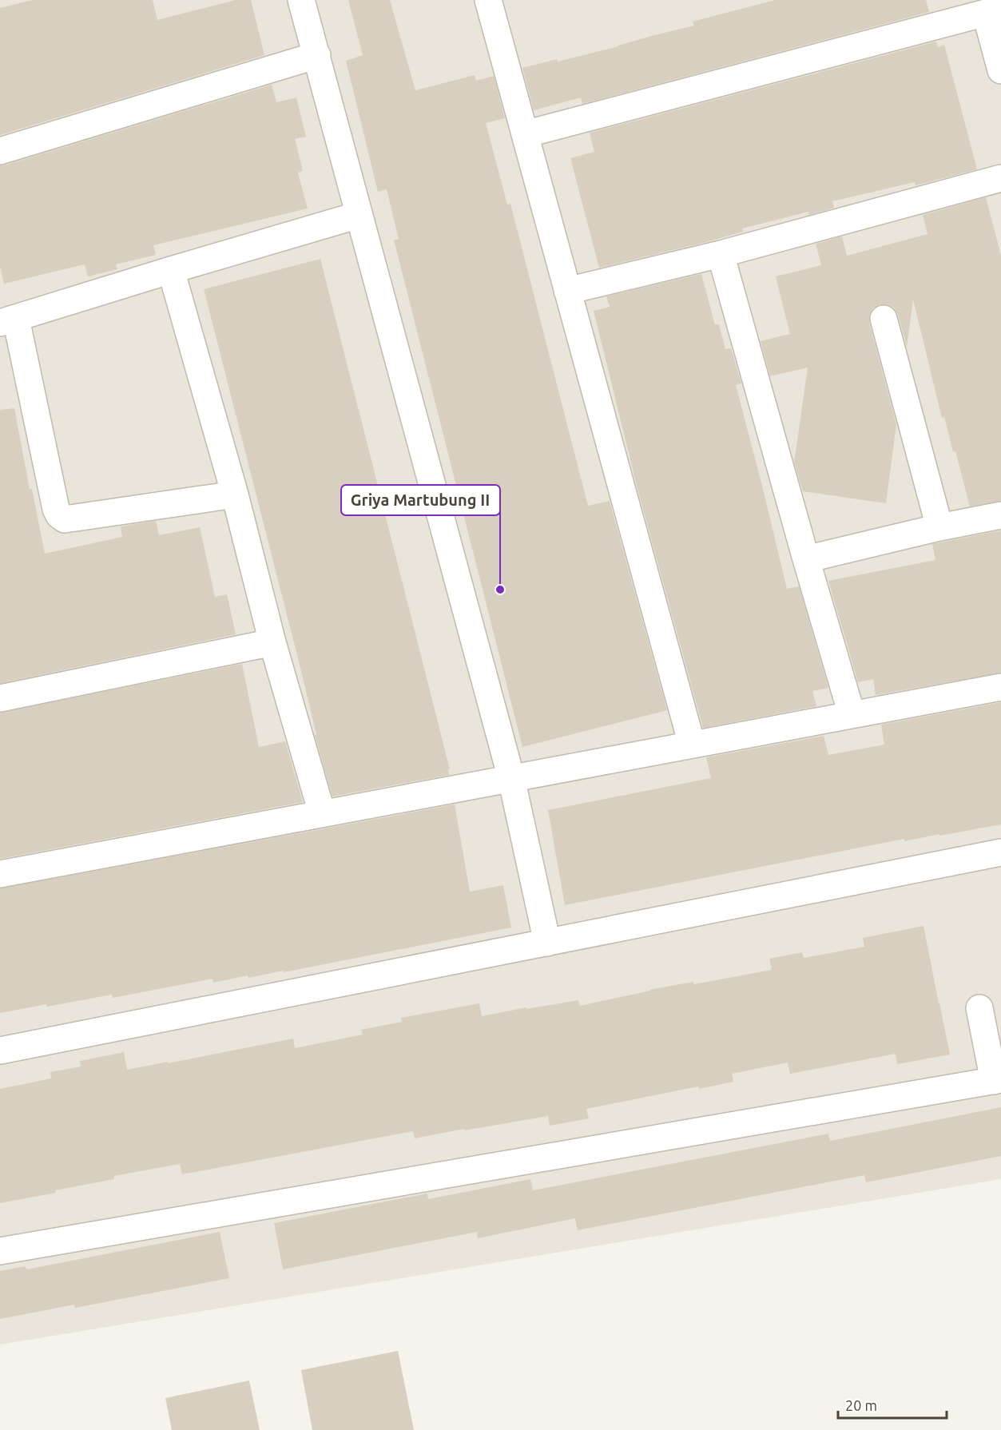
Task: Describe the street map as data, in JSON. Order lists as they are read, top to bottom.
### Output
{
  "places": ["Griya Martubung II"],
  "scale_bar": "20 m"
}
